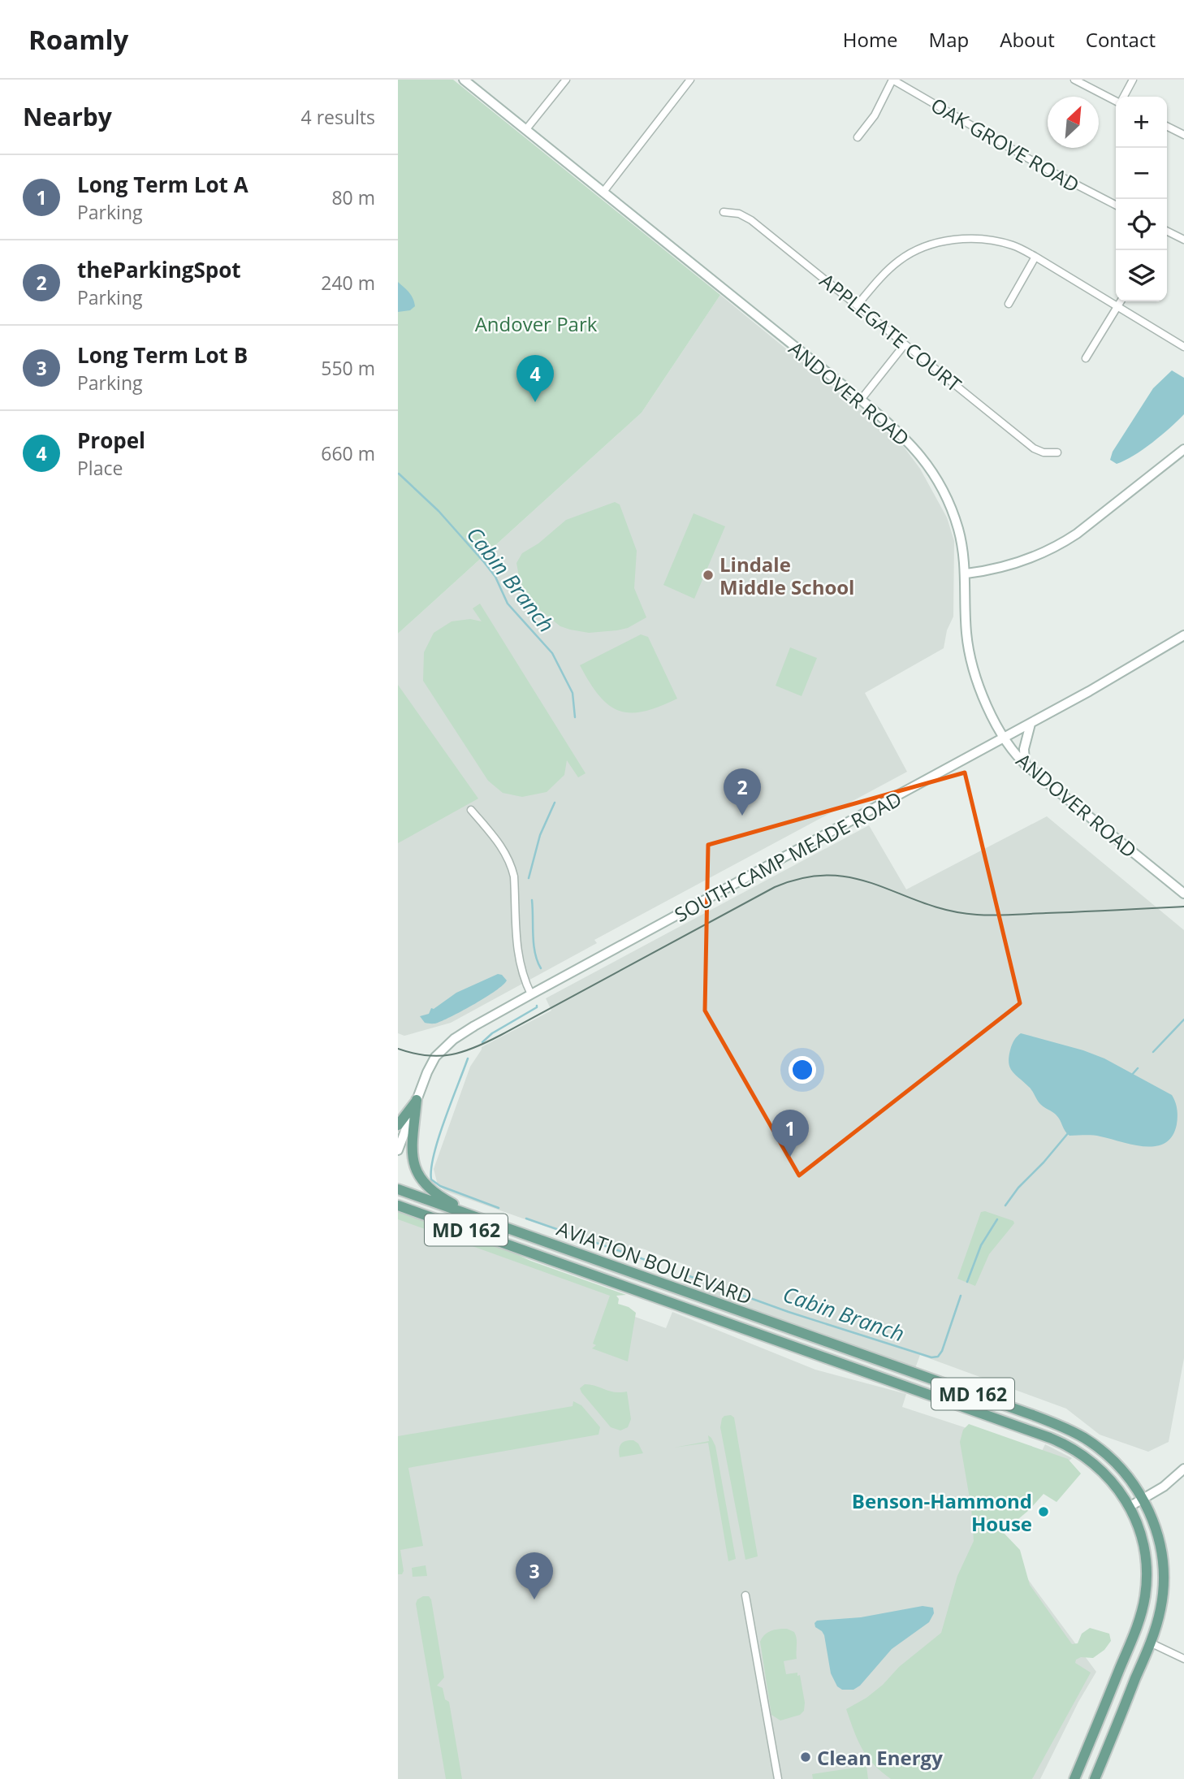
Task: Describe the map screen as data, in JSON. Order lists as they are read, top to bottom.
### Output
{
  "streets": {
    "main road": [
      "ANDOVER ROAD",
      "SOUTH CAMP MEADE ROAD",
      "MD 162",
      "AVIATION BOULEVARD"
    ],
    "street": ["OAK GROVE ROAD", "APPLEGATE COURT"]
  },
  "crossings": [
    ["ANDOVER ROAD", "SOUTH CAMP MEADE ROAD"]
  ],
  "water": ["Cabin Branch"],
  "parks": ["Andover Park"],
  "places": ["Lindale Middle School", "Benson-Hammond House", "Clean Energy"],
  "north": "top right",
  "page": {
    "header": "Roamly",
    "nav": [
      "Home",
      "Map",
      "About",
      "Contact"
    ],
    "heading": ["Nearby", "4 results"],
    "map_buttons": ["+", "−"],
    "list": [
      {
        "mark": "1",
        "name": "Long Term Lot A",
        "note": "Parking",
        "value": "80 m"
      },
      {
        "mark": "2",
        "name": "theParkingSpot",
        "note": "Parking",
        "value": "240 m"
      },
      {
        "mark": "3",
        "name": "Long Term Lot B",
        "note": "Parking",
        "value": "550 m"
      },
      {
        "mark": "4",
        "name": "Propel",
        "note": "Place",
        "value": "660 m"
      }
    ],
    "pins": [
      "4",
      "2",
      "1",
      "3"
    ]
  }
}
